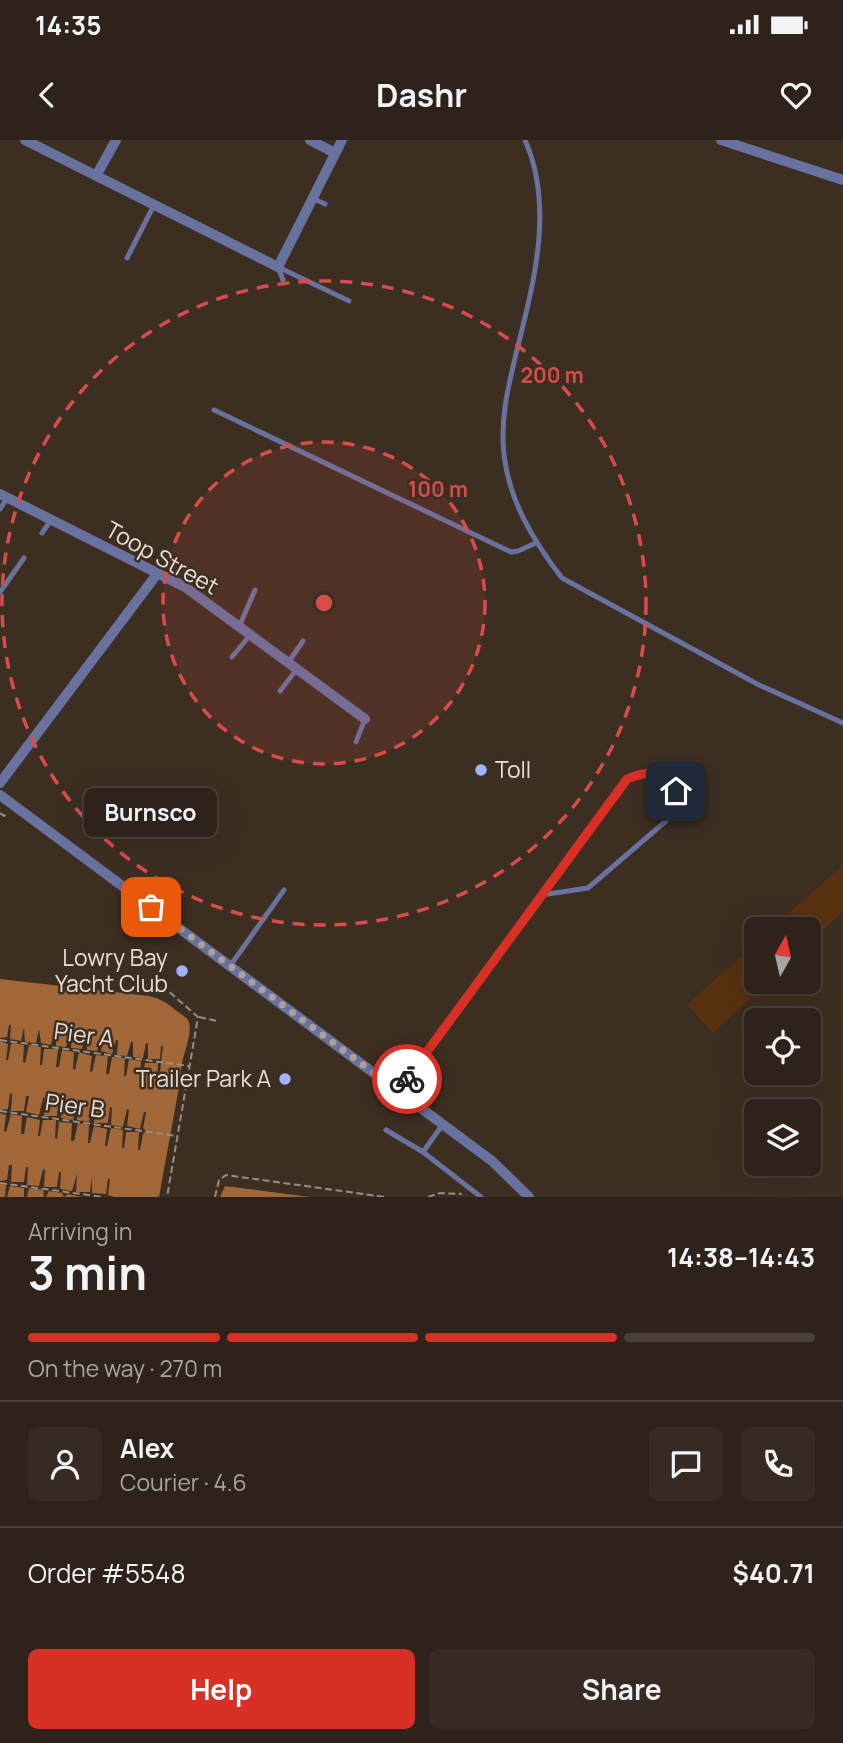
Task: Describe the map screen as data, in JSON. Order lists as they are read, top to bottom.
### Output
{
  "streets": {
    "street": ["Toop Street"],
    "path": ["Pier A", "Pier B"]
  },
  "places": [
    "Toll",
    "Burnsco",
    "Lowry Bay Yacht Club",
    "Trailer Park A"
  ],
  "north": "top",
  "page": {
    "status": "14:35",
    "header": "Dashr",
    "bubble": "Burnsco",
    "heading": ["3 min", "Arriving in", "14:38–14:43"],
    "panel": [
      "Alex",
      "Courier · 4.6",
      "Order #5548",
      "$40.71"
    ],
    "bar": "On the way · 270 m",
    "buttons": ["Help", "Share"]
  },
  "rings": ["200 m", "100 m"]
}
